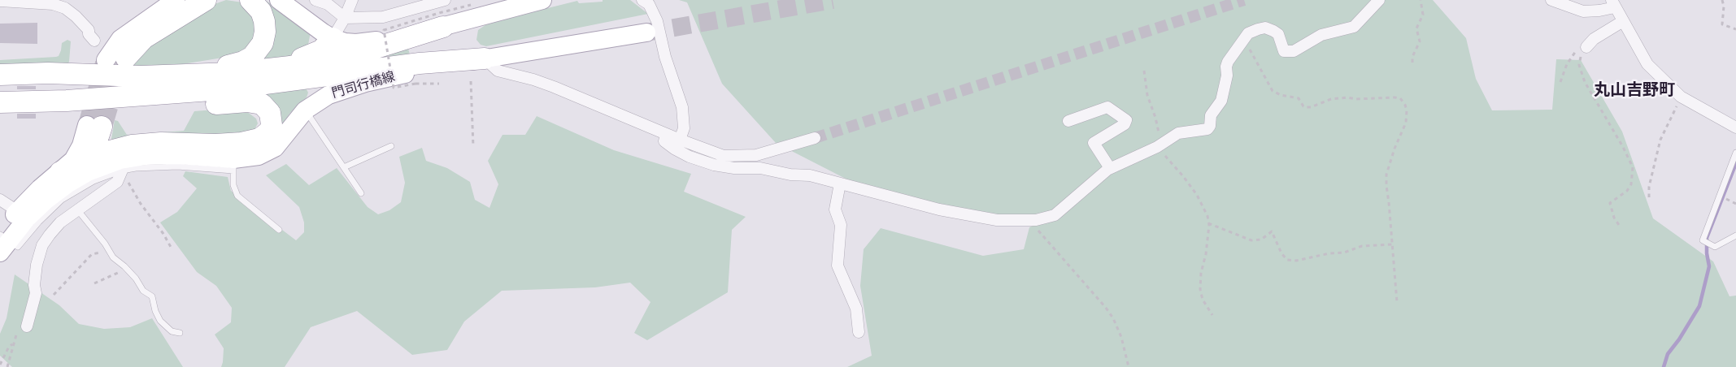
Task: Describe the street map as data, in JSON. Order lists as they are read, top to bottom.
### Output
{
  "streets": {
    "main road": ["門司行橋線"]
  },
  "districts": ["丸山吉野町"]
}
